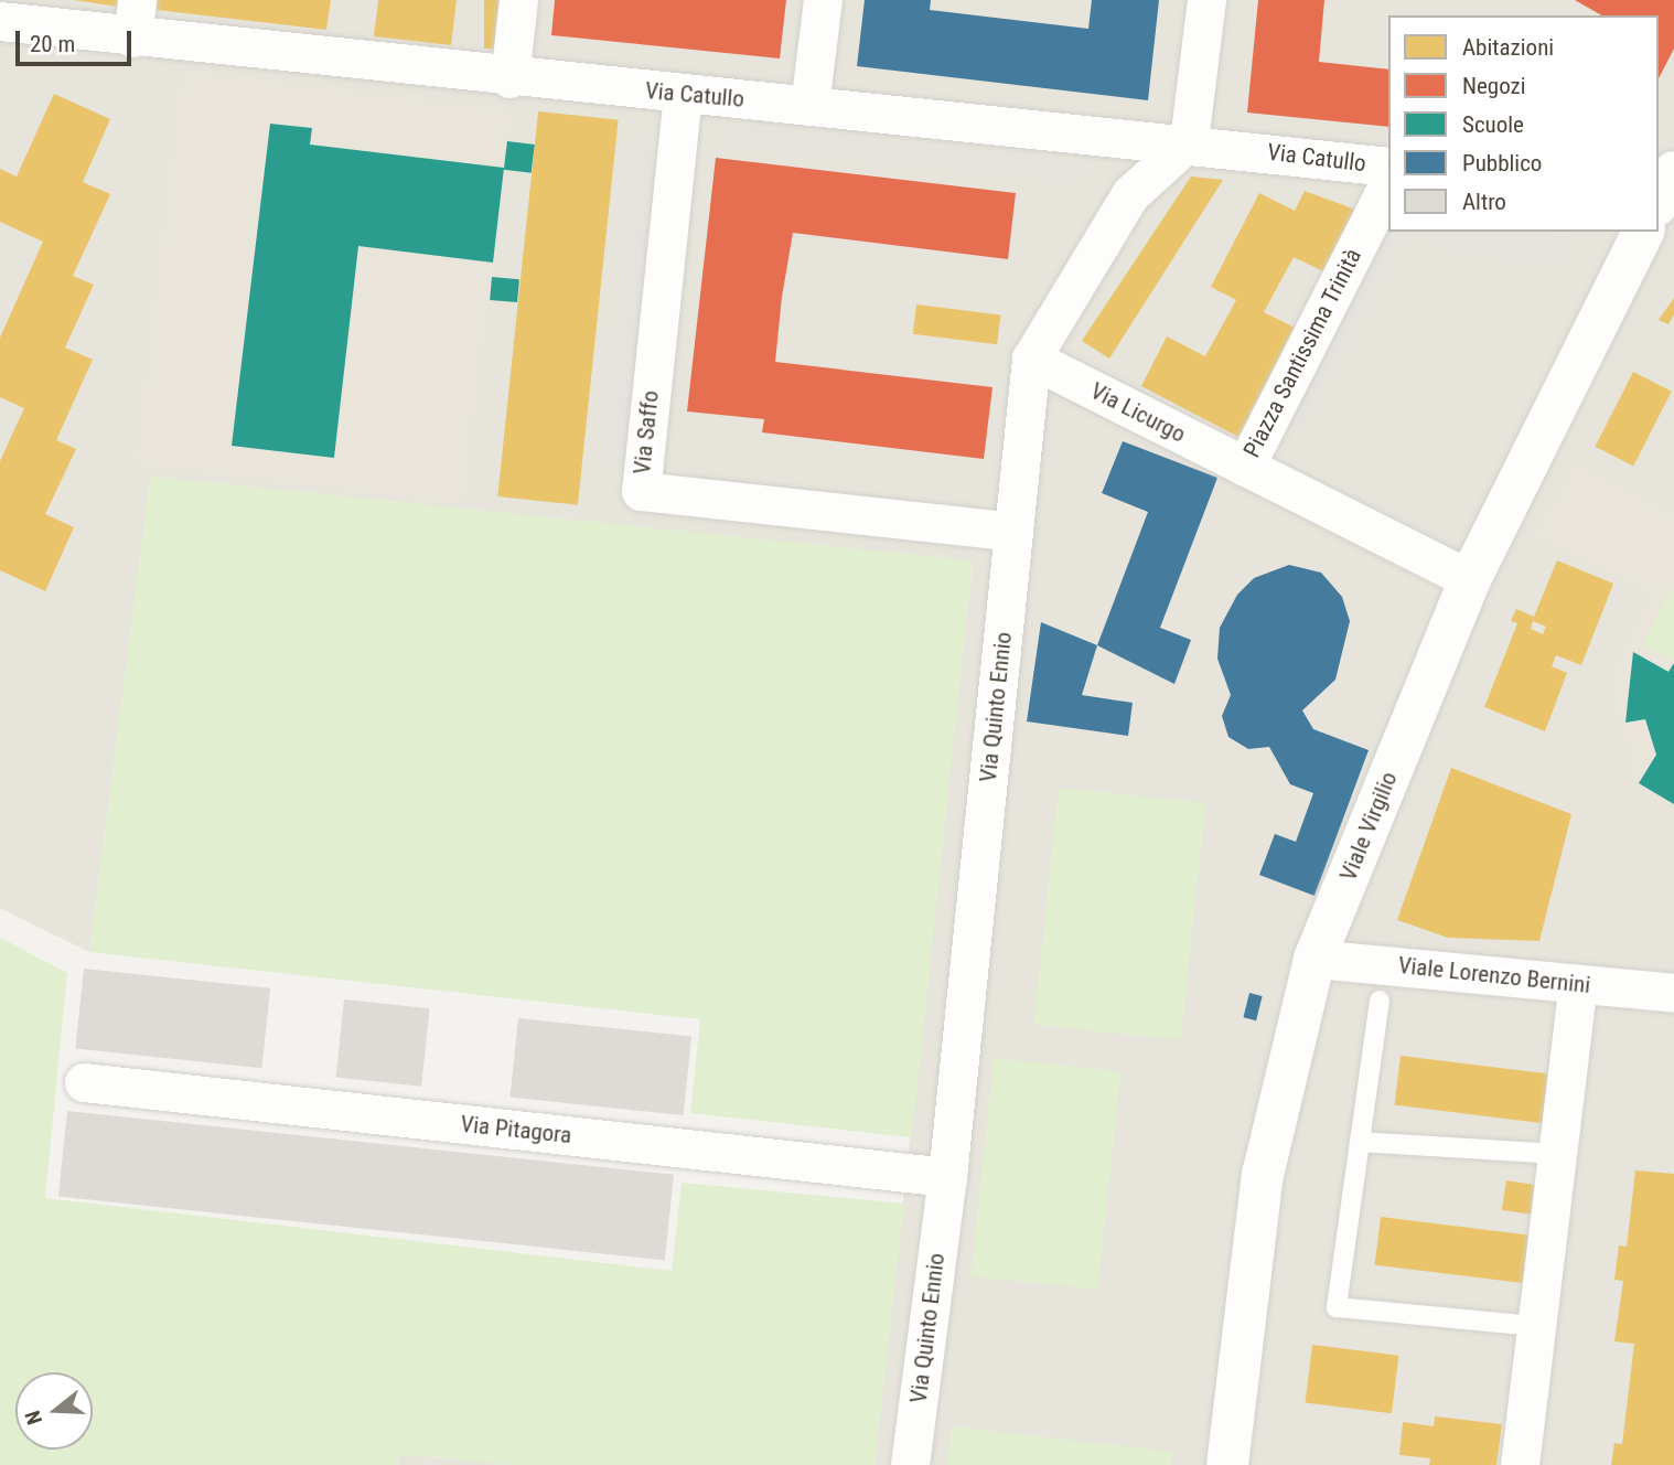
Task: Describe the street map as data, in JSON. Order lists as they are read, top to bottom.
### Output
{
  "streets": {
    "street": [
      "Via Catullo",
      "Piazza Santissima Trinità",
      "Via Licurgo",
      "Via Saffo",
      "Via Quinto Ennio",
      "Viale Virgilio",
      "Viale Lorenzo Bernini",
      "Via Pitagora"
    ]
  },
  "crossings": [
    ["Via Catullo", "Via Saffo"],
    ["Via Catullo", "Via Quinto Ennio"],
    ["Piazza Santissima Trinità", "Via Licurgo"],
    ["Piazza Santissima Trinità", "Viale Virgilio"],
    ["Via Licurgo", "Via Quinto Ennio"],
    ["Via Saffo", "Via Quinto Ennio"],
    ["Via Quinto Ennio", "Via Pitagora"],
    ["Viale Virgilio", "Viale Lorenzo Bernini"]
  ],
  "legend": [
    "Abitazioni",
    "Negozi",
    "Scuole",
    "Pubblico",
    "Altro"
  ],
  "scale_bar": "20 m",
  "north": "left"
}
